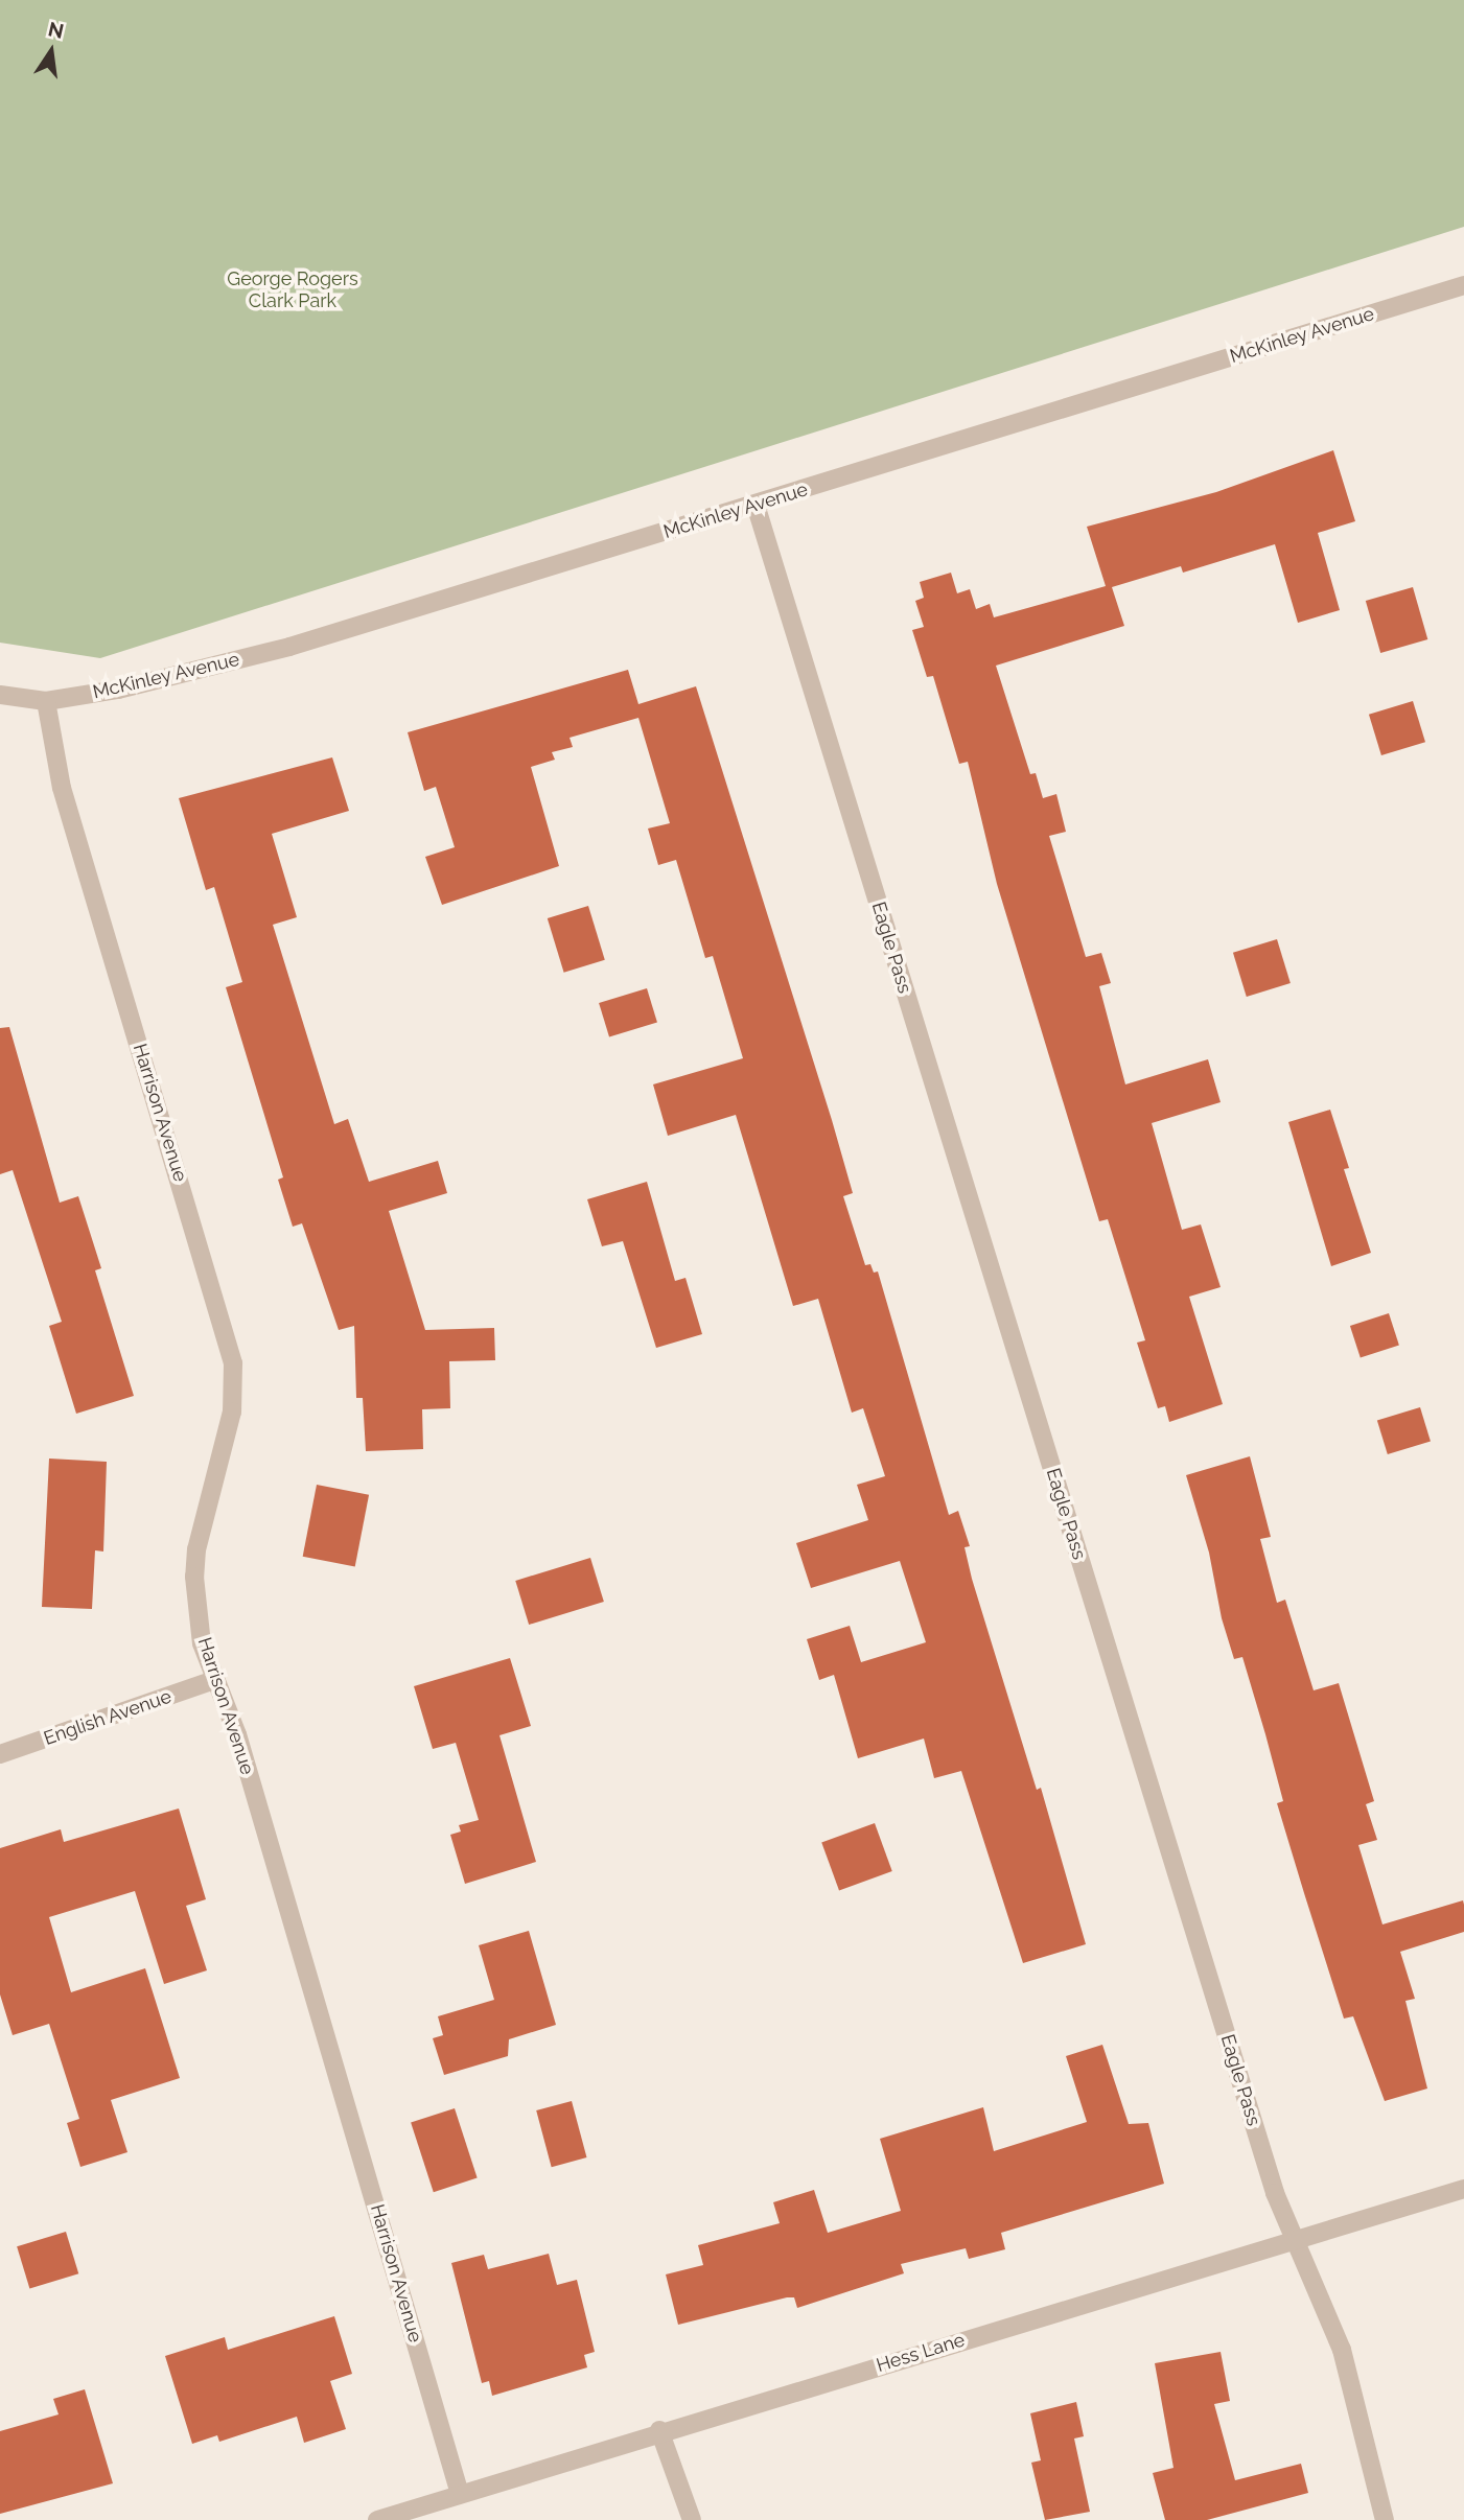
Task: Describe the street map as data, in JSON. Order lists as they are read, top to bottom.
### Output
{
  "streets": {
    "street": [
      "McKinley Avenue",
      "Eagle Pass",
      "Harrison Avenue",
      "English Avenue",
      "Hess Lane"
    ]
  },
  "crossings": [
    ["McKinley Avenue", "Eagle Pass"],
    ["McKinley Avenue", "Harrison Avenue"],
    ["Eagle Pass", "Hess Lane"],
    ["Harrison Avenue", "English Avenue"],
    ["Harrison Avenue", "Hess Lane"]
  ],
  "parks": ["George Rogers Clark Park"],
  "north": "top"
}
